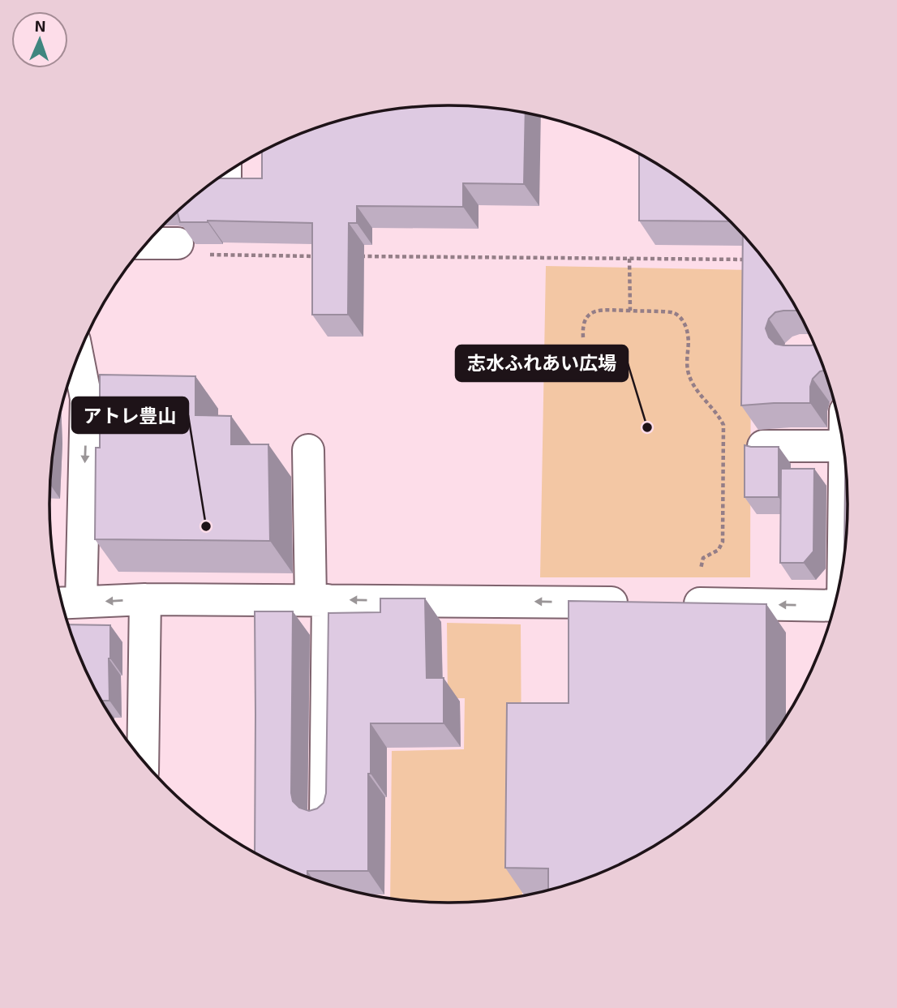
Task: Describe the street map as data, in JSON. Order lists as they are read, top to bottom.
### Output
{
  "places": ["志水ふれあい広場", "アトレ豊山"],
  "north": "top"
}
